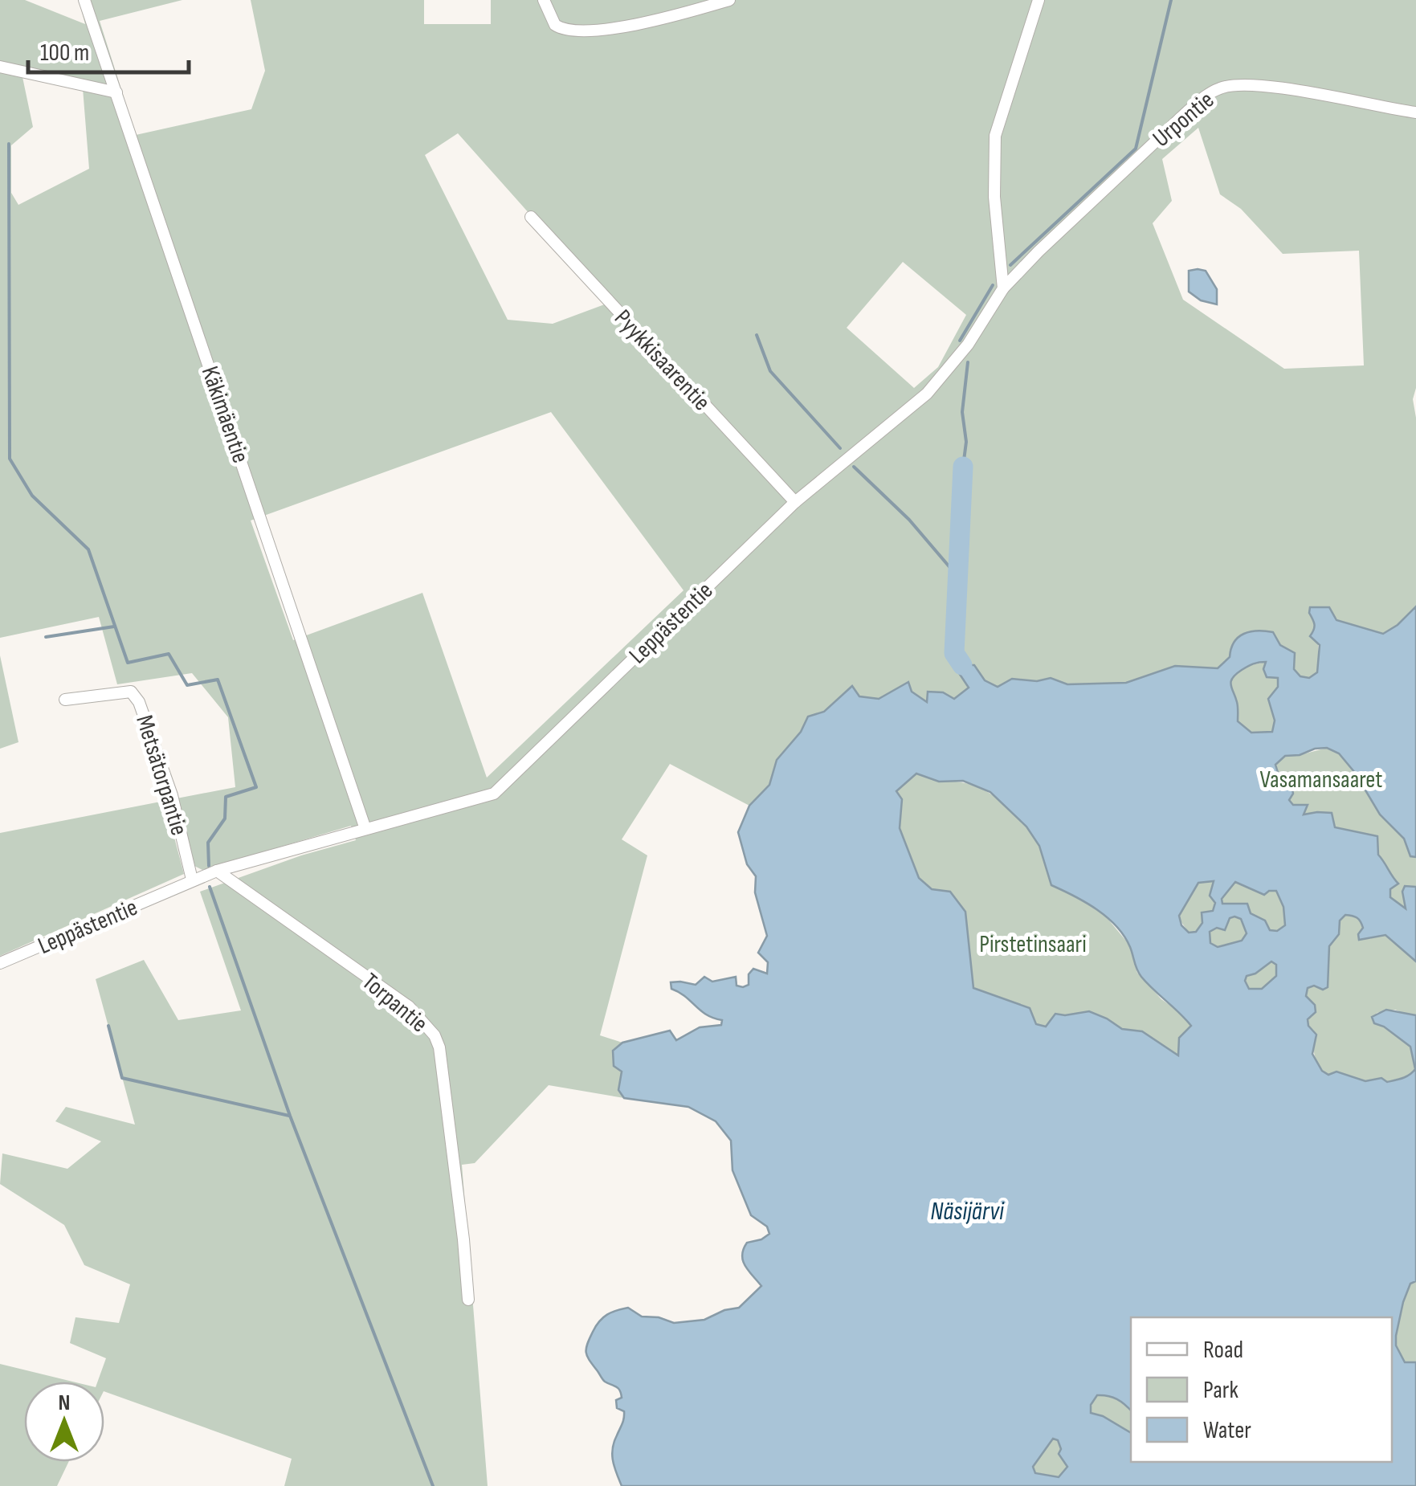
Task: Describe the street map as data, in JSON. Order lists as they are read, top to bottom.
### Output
{
  "streets": {
    "street": [
      "Urpontie",
      "Pyykkisaarentie",
      "Käkimäentie",
      "Leppästentie",
      "Metsätorpantie",
      "Torpantie"
    ]
  },
  "crossings": [
    ["Urpontie", "Leppästentie"],
    ["Pyykkisaarentie", "Leppästentie"],
    ["Käkimäentie", "Leppästentie"],
    ["Leppästentie", "Metsätorpantie"],
    ["Leppästentie", "Torpantie"]
  ],
  "water": ["Näsijärvi"],
  "parks": ["Vasamansaaret", "Pirstetinsaari"],
  "legend": ["Road", "Park", "Water"],
  "scale_bar": "100 m",
  "north": "top"
}
